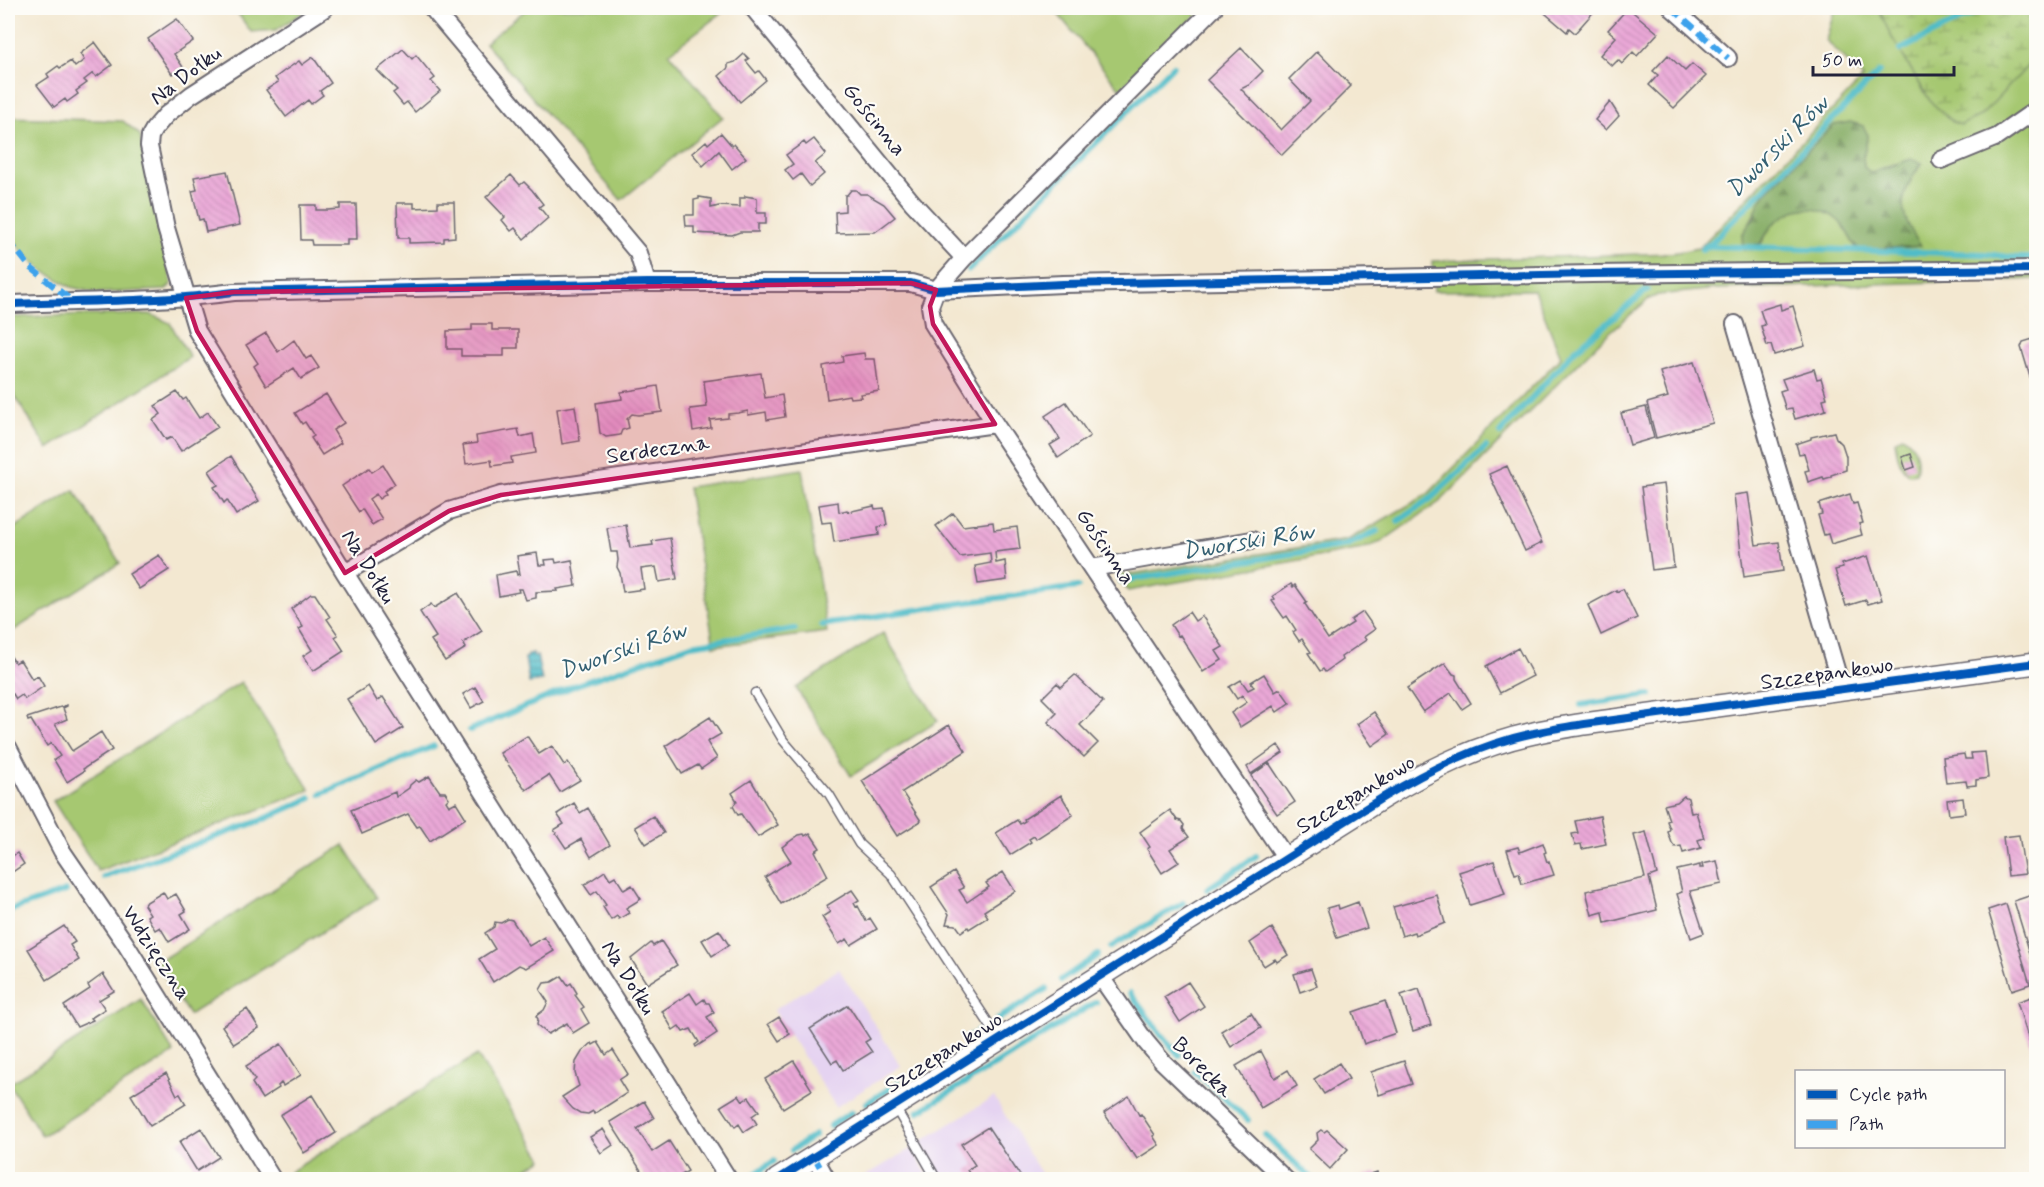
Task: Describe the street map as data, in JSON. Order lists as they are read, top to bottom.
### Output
{
  "streets": {
    "street": [
      "Na Dołku",
      "Gościnna",
      "Serdeczna",
      "Szczepankowo",
      "Wdzięczna",
      "Borecka"
    ]
  },
  "crossings": [
    ["Na Dołku", "Serdeczna"],
    ["Gościnna", "Serdeczna"],
    ["Gościnna", "Szczepankowo"],
    ["Szczepankowo", "Borecka"]
  ],
  "water": ["Dworski Rów"],
  "legend": ["Cycle path", "Path"],
  "scale_bar": "50 m"
}
